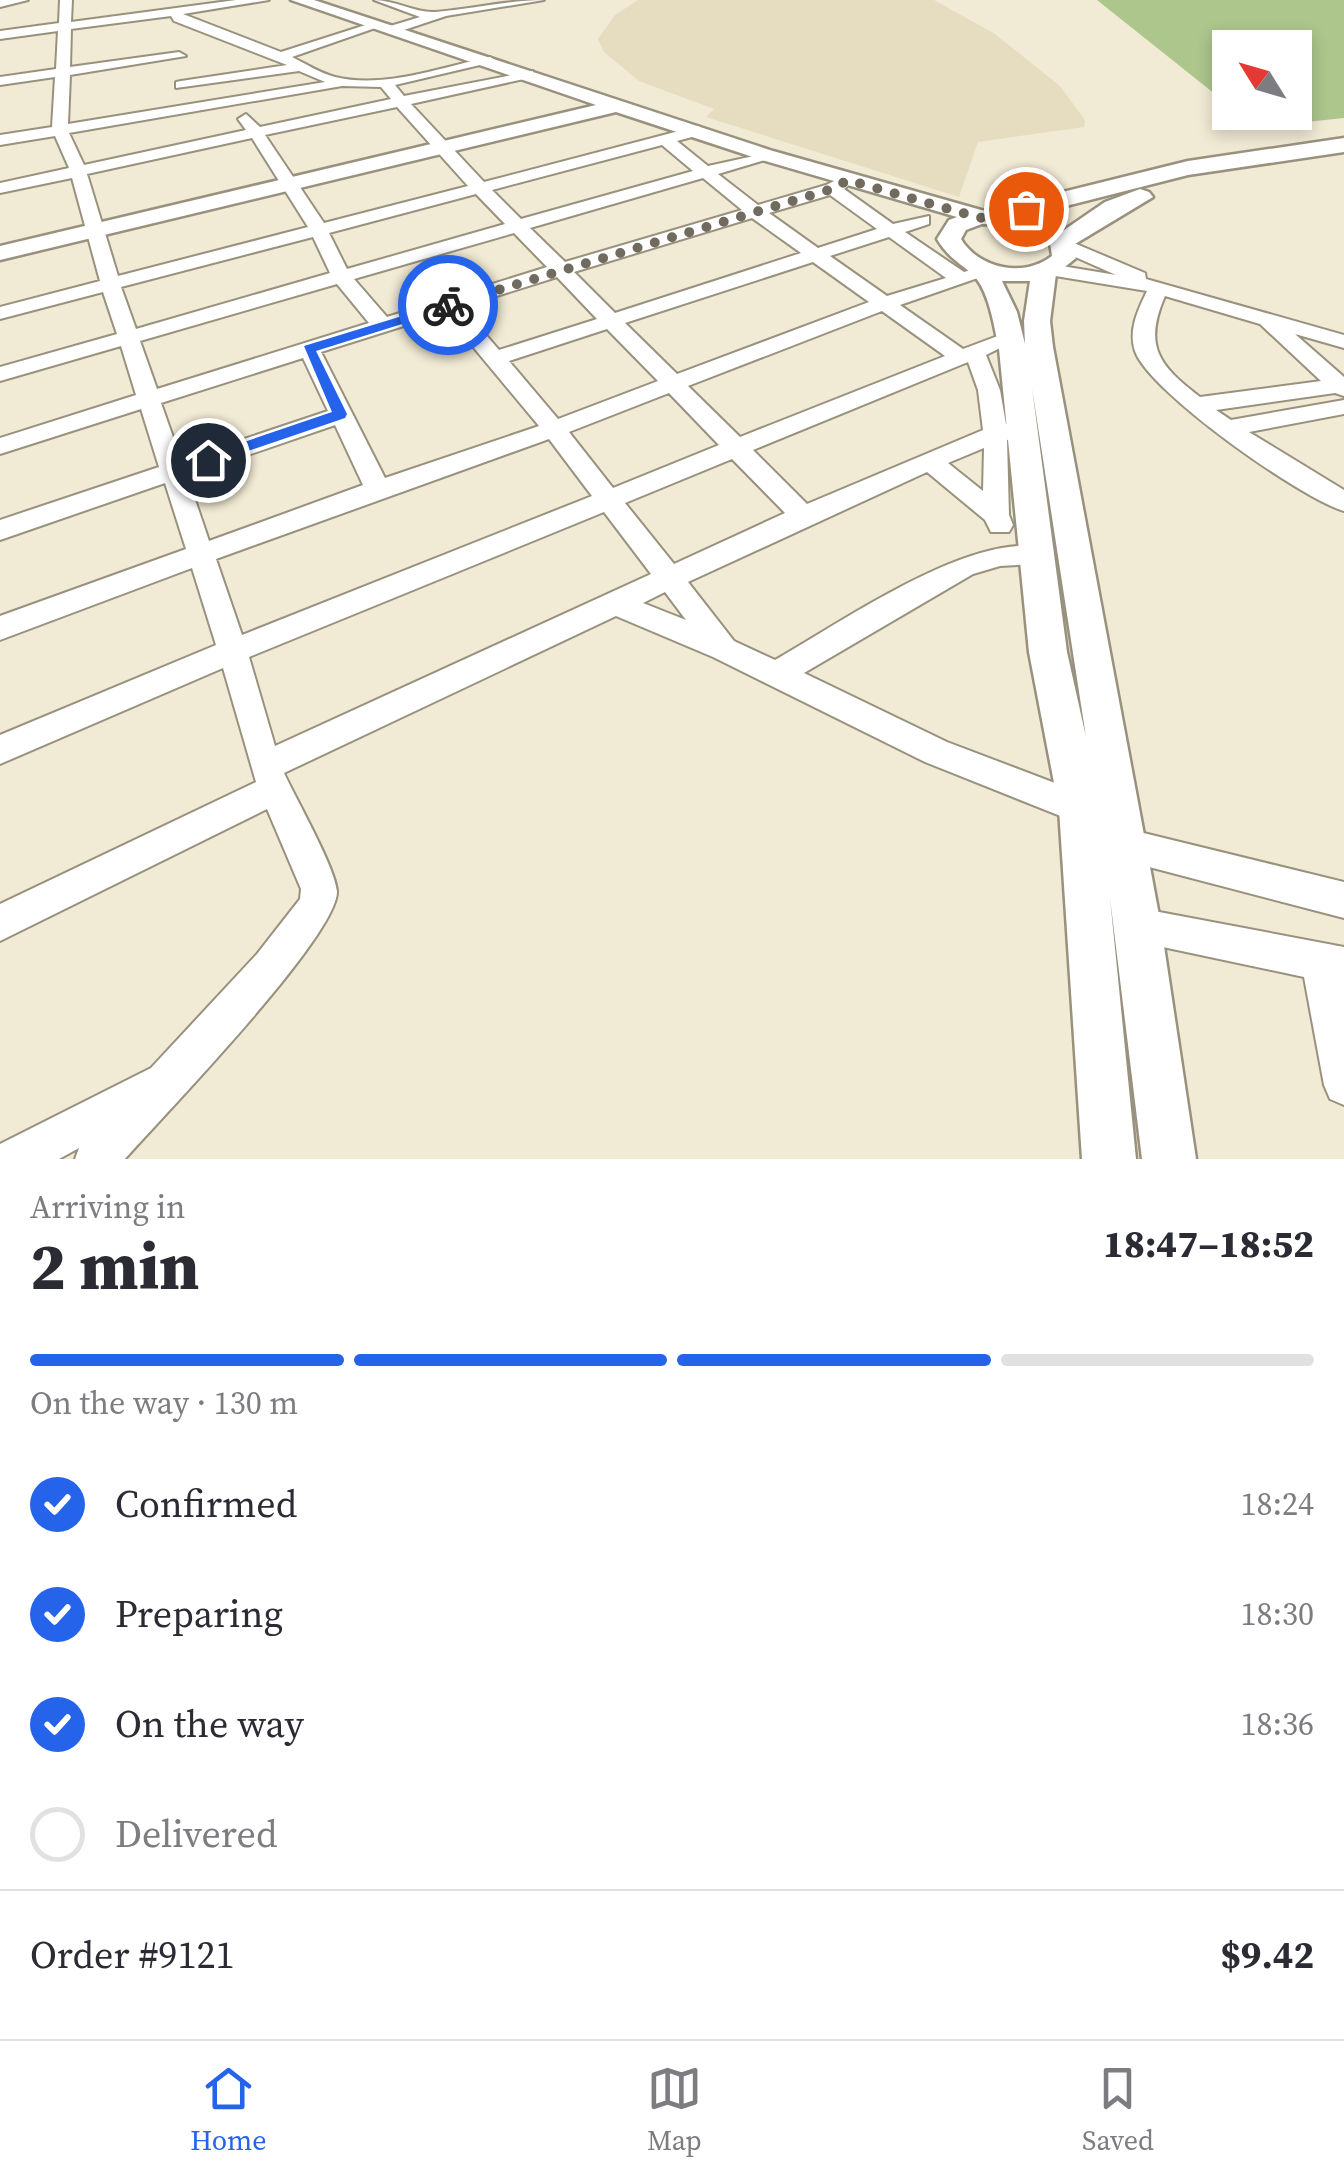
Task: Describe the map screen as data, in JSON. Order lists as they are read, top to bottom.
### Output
{
  "north": "top left",
  "page": {
    "heading": ["2 min", "Arriving in", "18:47–18:52"],
    "panel": ["Order #9121", "$9.42"],
    "bar": "On the way · 130 m",
    "list": [
      ["Confirmed", "18:24"],
      ["Preparing", "18:30"],
      ["On the way", "18:36"],
      "Delivered"
    ],
    "tabs": ["Home", "Map", "Saved"]
  }
}
